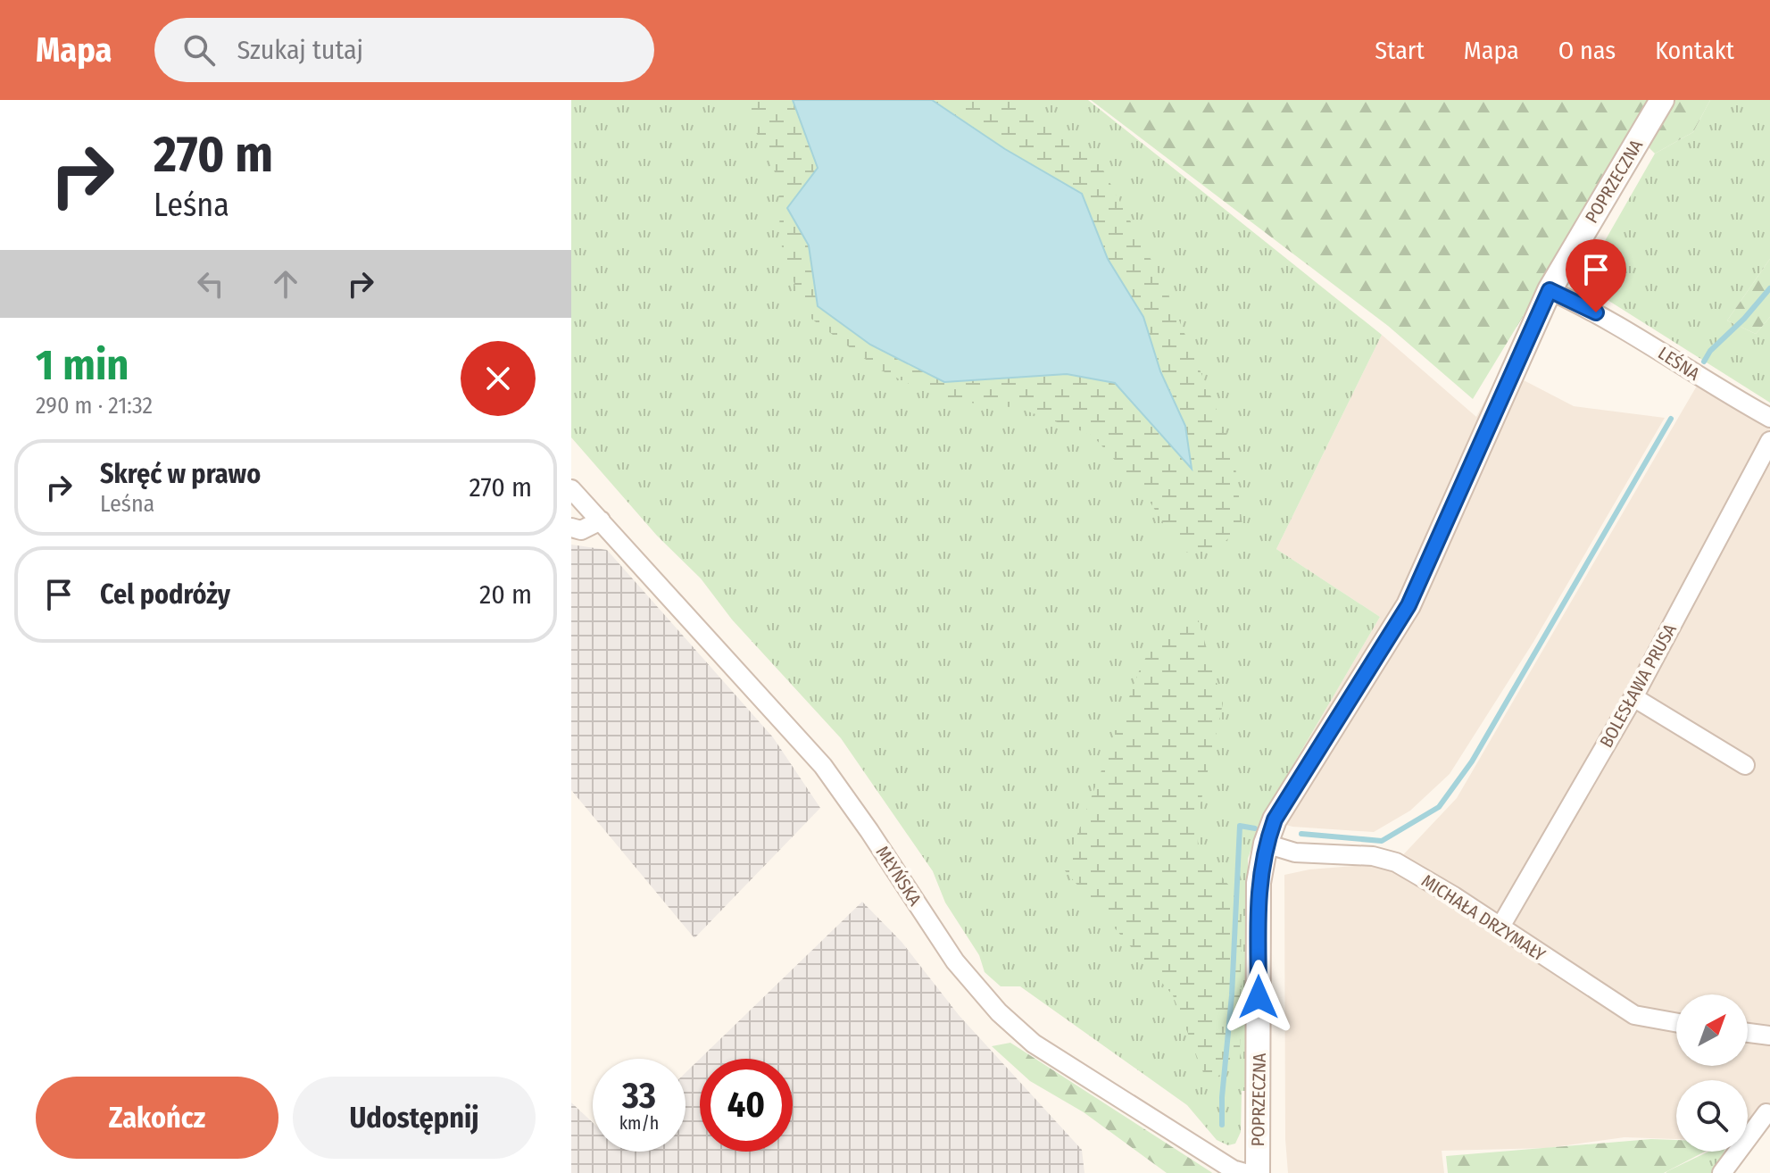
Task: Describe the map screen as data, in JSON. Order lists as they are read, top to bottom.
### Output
{
  "streets": {
    "street": [
      "POPRZECZNA",
      "LEŚNA",
      "BOLESŁAWA PRUSA",
      "MŁYŃSKA",
      "MICHAŁA DRZYMAŁY"
    ]
  },
  "crossings": [
    ["POPRZECZNA", "LEŚNA"],
    ["POPRZECZNA", "MICHAŁA DRZYMAŁY"],
    ["BOLESŁAWA PRUSA", "MICHAŁA DRZYMAŁY"]
  ],
  "north": "top right",
  "page": {
    "header": "Mapa",
    "search": "Szukaj tutaj",
    "nav": [
      "Start",
      "Mapa",
      "O nas",
      "Kontakt"
    ],
    "turn": ["270 m", "Leśna"],
    "heading": ["1 min", "290 m · 21:32"],
    "list": [
      {
        "name": "Skręć w prawo",
        "note": "Leśna",
        "value": "270 m"
      },
      {
        "name": "Cel podróży",
        "value": "20 m"
      }
    ],
    "speed": "33 km/h",
    "limit": "40",
    "buttons": ["Zakończ", "Udostępnij"]
  }
}
